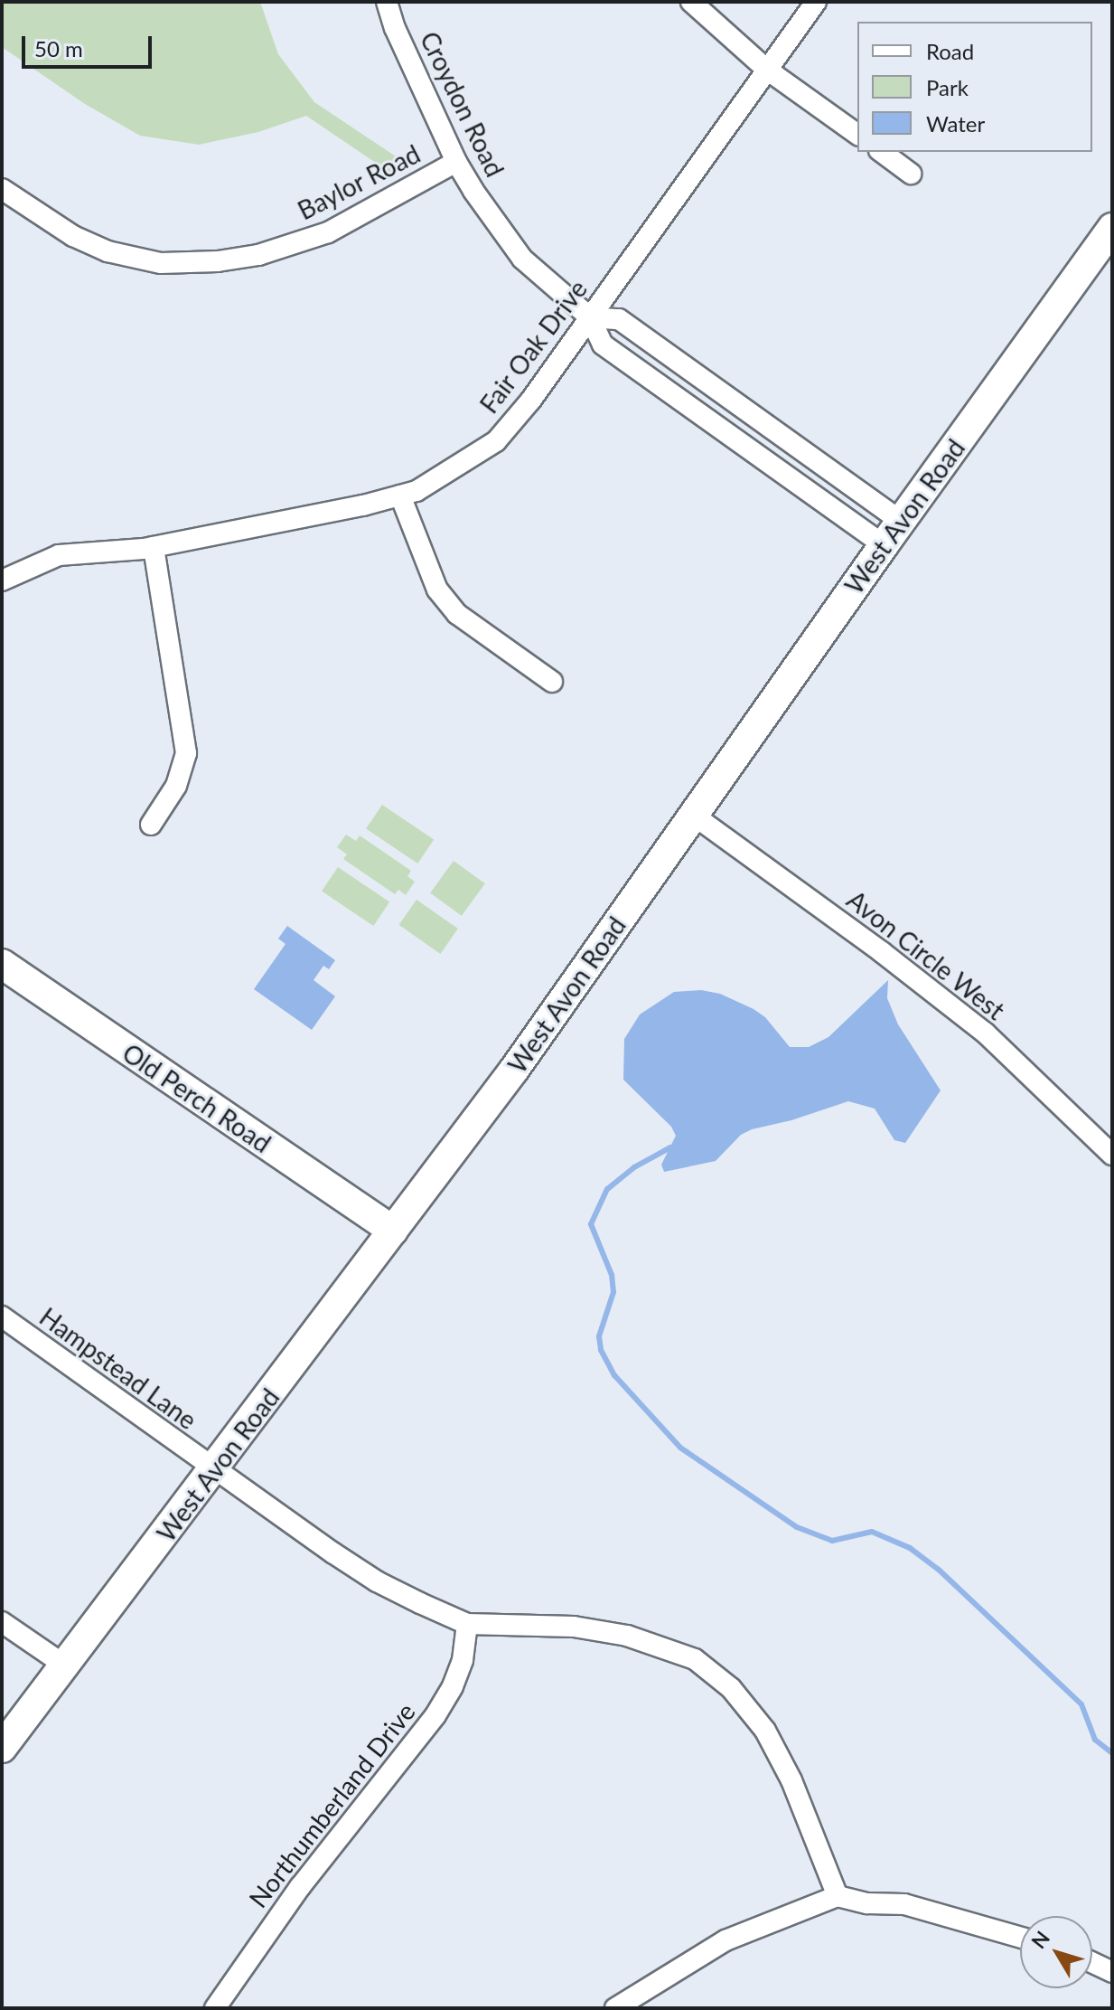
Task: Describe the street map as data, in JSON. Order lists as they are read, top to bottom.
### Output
{
  "streets": {
    "street": [
      "Croydon Road",
      "Baylor Road",
      "Fair Oak Drive",
      "West Avon Road",
      "Avon Circle West",
      "Old Perch Road",
      "Hampstead Lane",
      "Northumberland Drive"
    ]
  },
  "crossings": [
    ["Croydon Road", "Baylor Road"],
    ["Croydon Road", "Fair Oak Drive"],
    ["Croydon Road", "West Avon Road"],
    ["West Avon Road", "Avon Circle West"],
    ["West Avon Road", "Old Perch Road"],
    ["West Avon Road", "Hampstead Lane"],
    ["Hampstead Lane", "Northumberland Drive"]
  ],
  "legend": ["Road", "Park", "Water"],
  "scale_bar": "50 m",
  "north": "top left"
}
